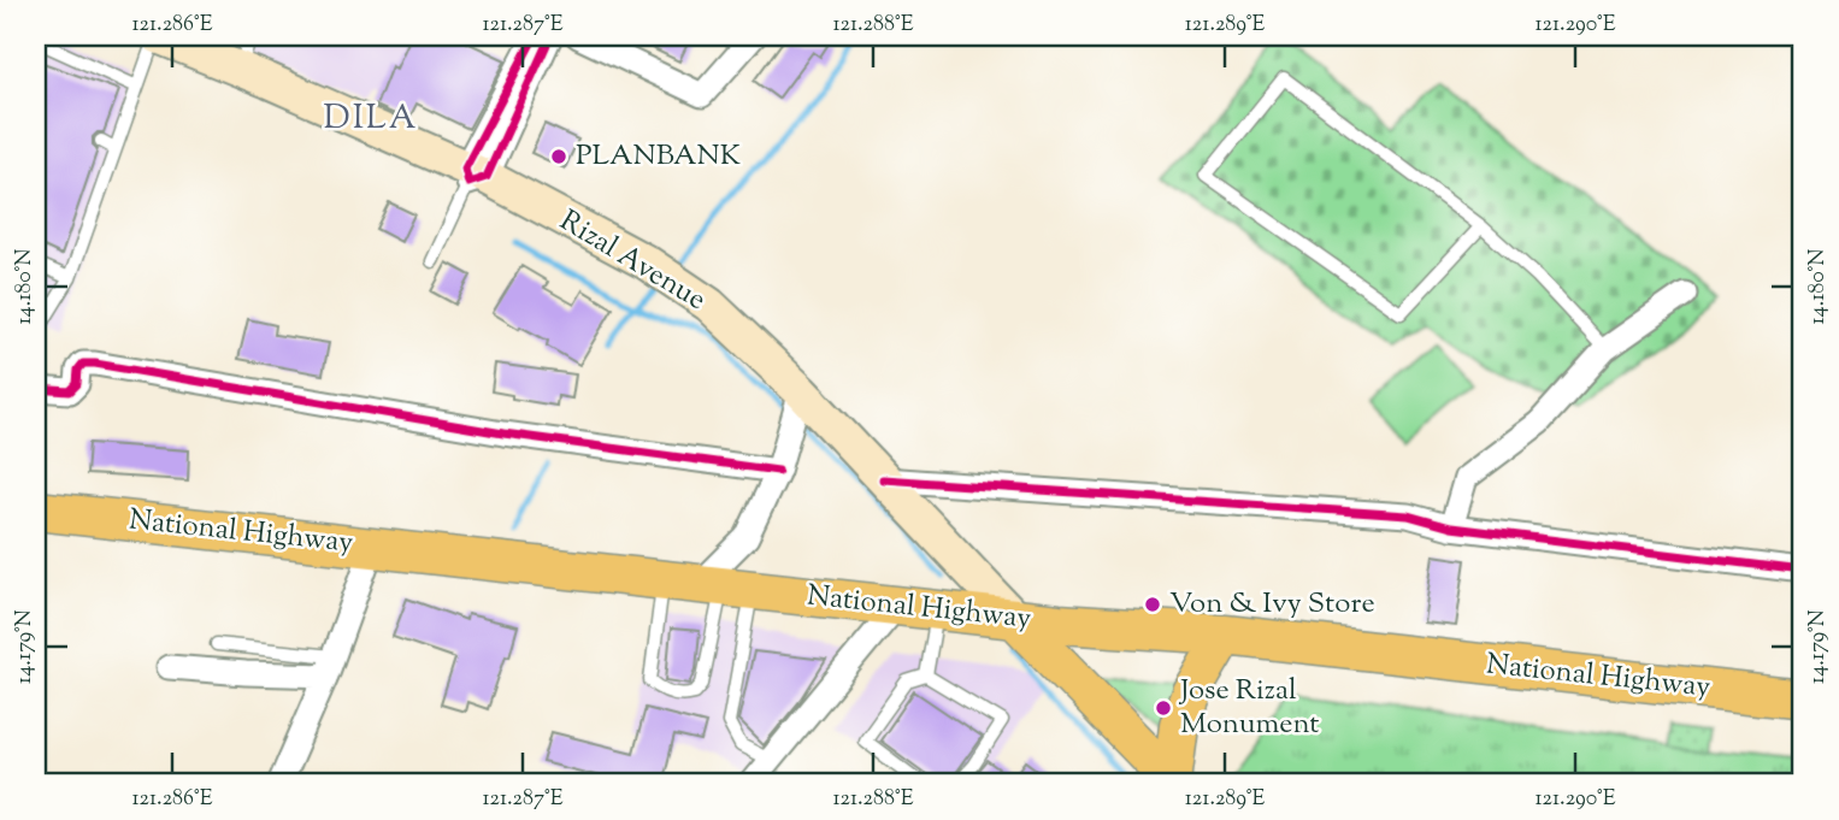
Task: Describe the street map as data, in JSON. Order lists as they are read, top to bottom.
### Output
{
  "streets": {
    "main road": ["Rizal Avenue", "National Highway"]
  },
  "crossings": [
    ["Rizal Avenue", "National Highway"]
  ],
  "districts": ["DILA"],
  "places": ["PLANBANK", "Von & Ivy Store", "Jose Rizal Monument"],
  "coordinates": [
    "121.286°E",
    "121.287°E",
    "121.288°E",
    "121.289°E",
    "121.290°E",
    "14.180°N",
    "14.179°N"
  ]
}
